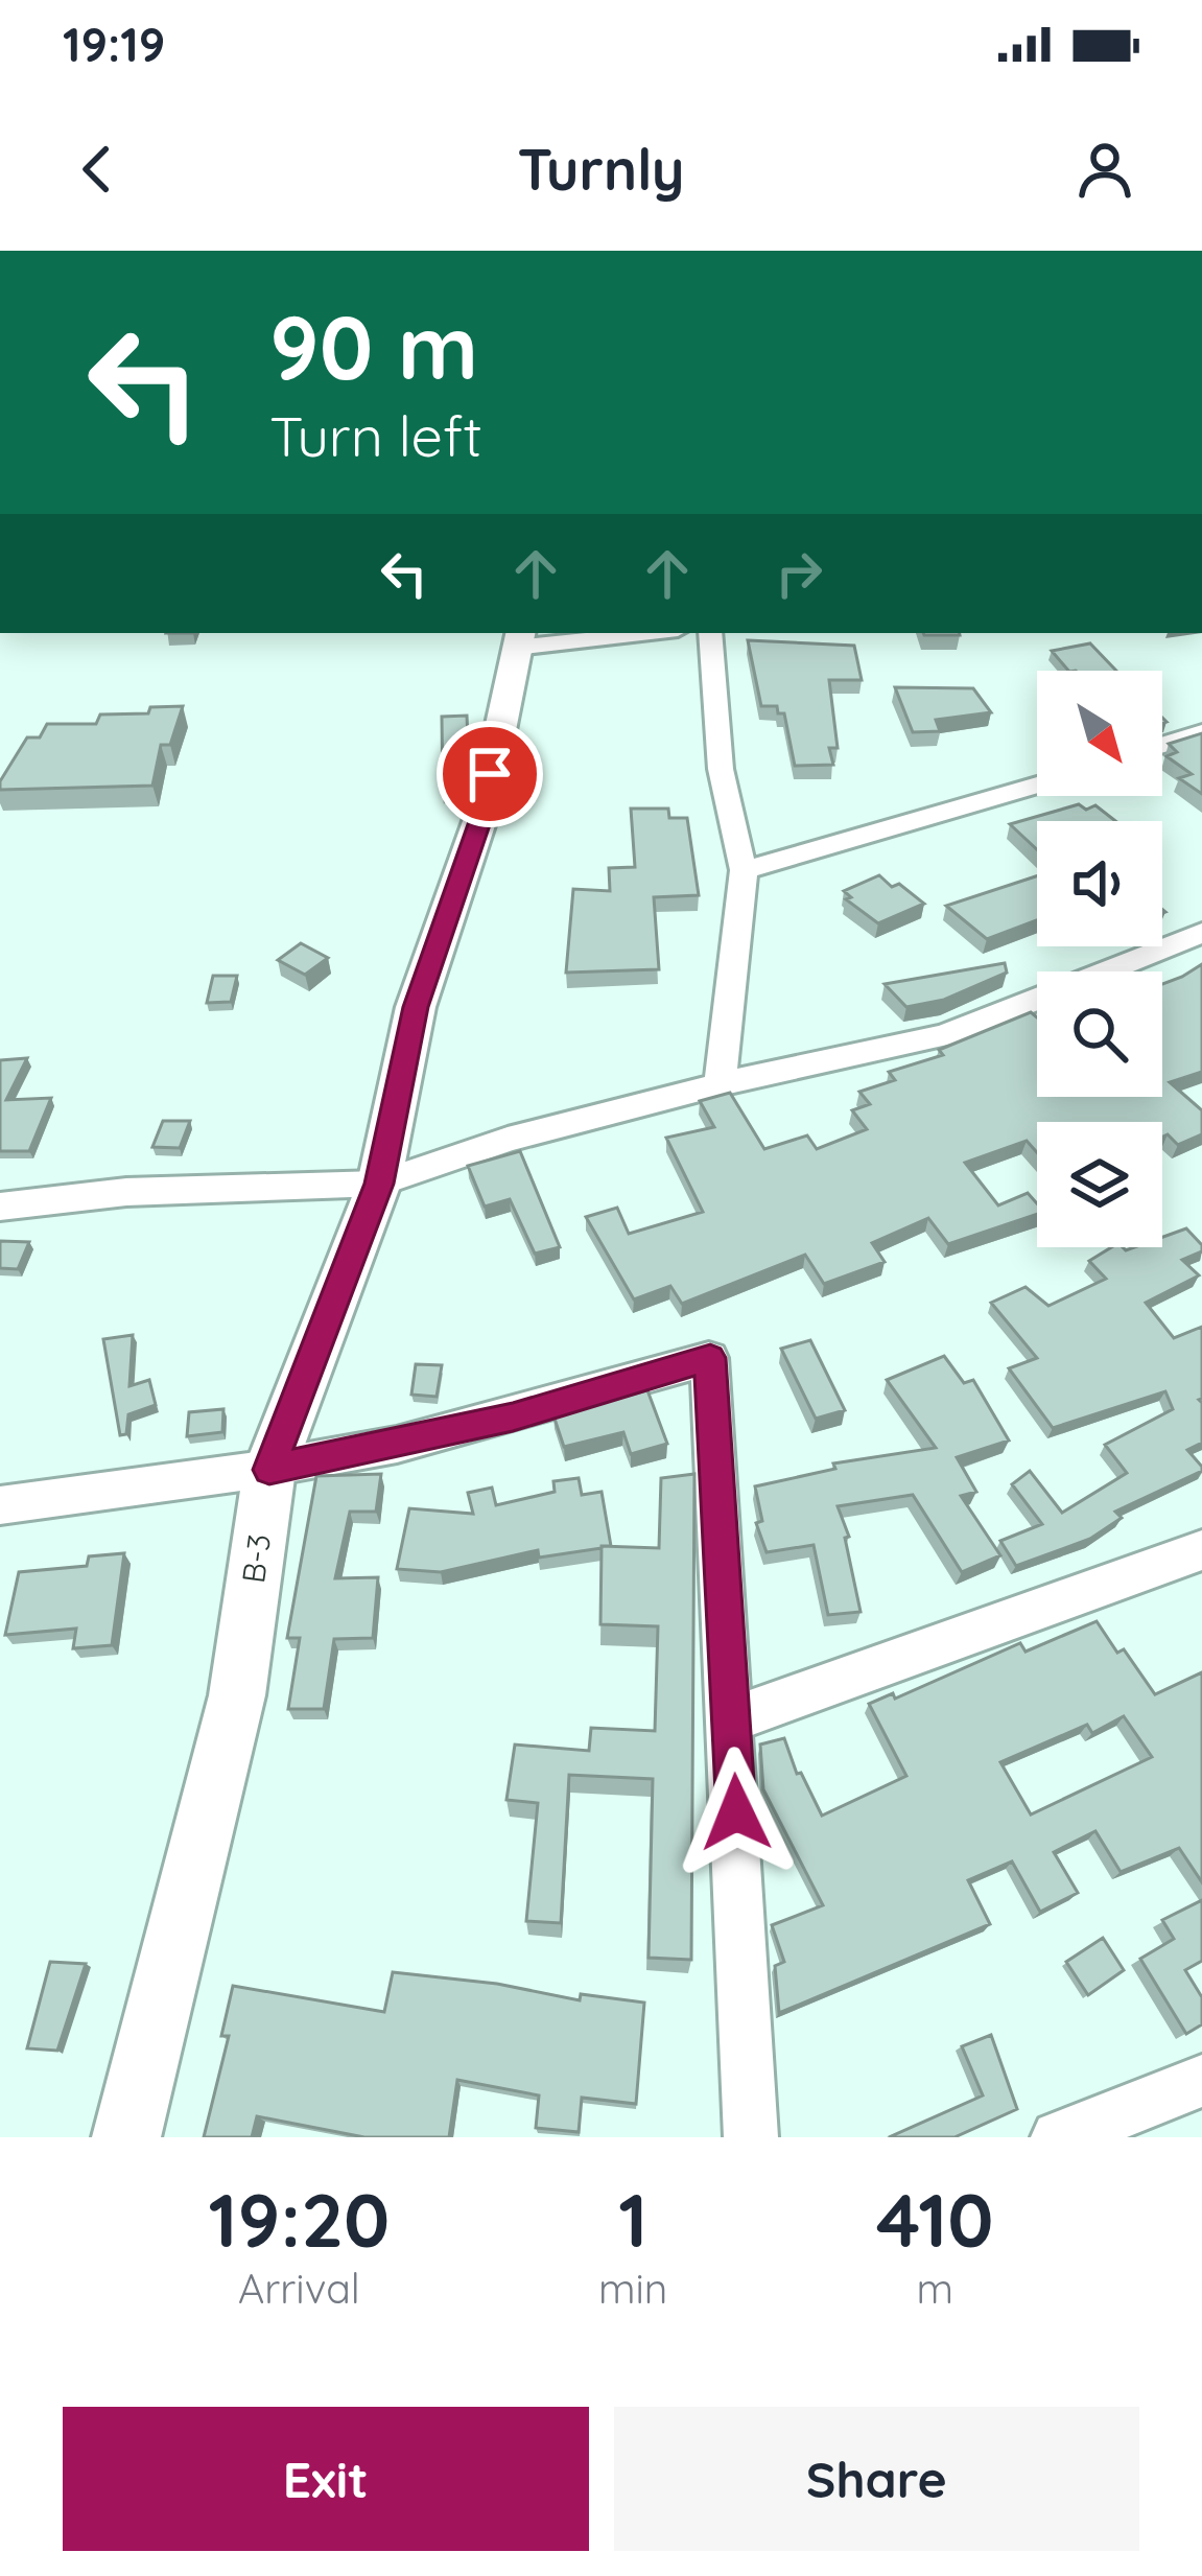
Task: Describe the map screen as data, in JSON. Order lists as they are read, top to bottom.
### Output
{
  "streets": {
    "main road": ["B-3"]
  },
  "north": "bottom right",
  "page": {
    "status": "19:19",
    "header": "Turnly",
    "turn": ["90 m", "Turn left"],
    "eta": [
      "19:20",
      "Arrival",
      "1",
      "min",
      "410",
      "m"
    ],
    "buttons": ["Exit", "Share"]
  }
}
